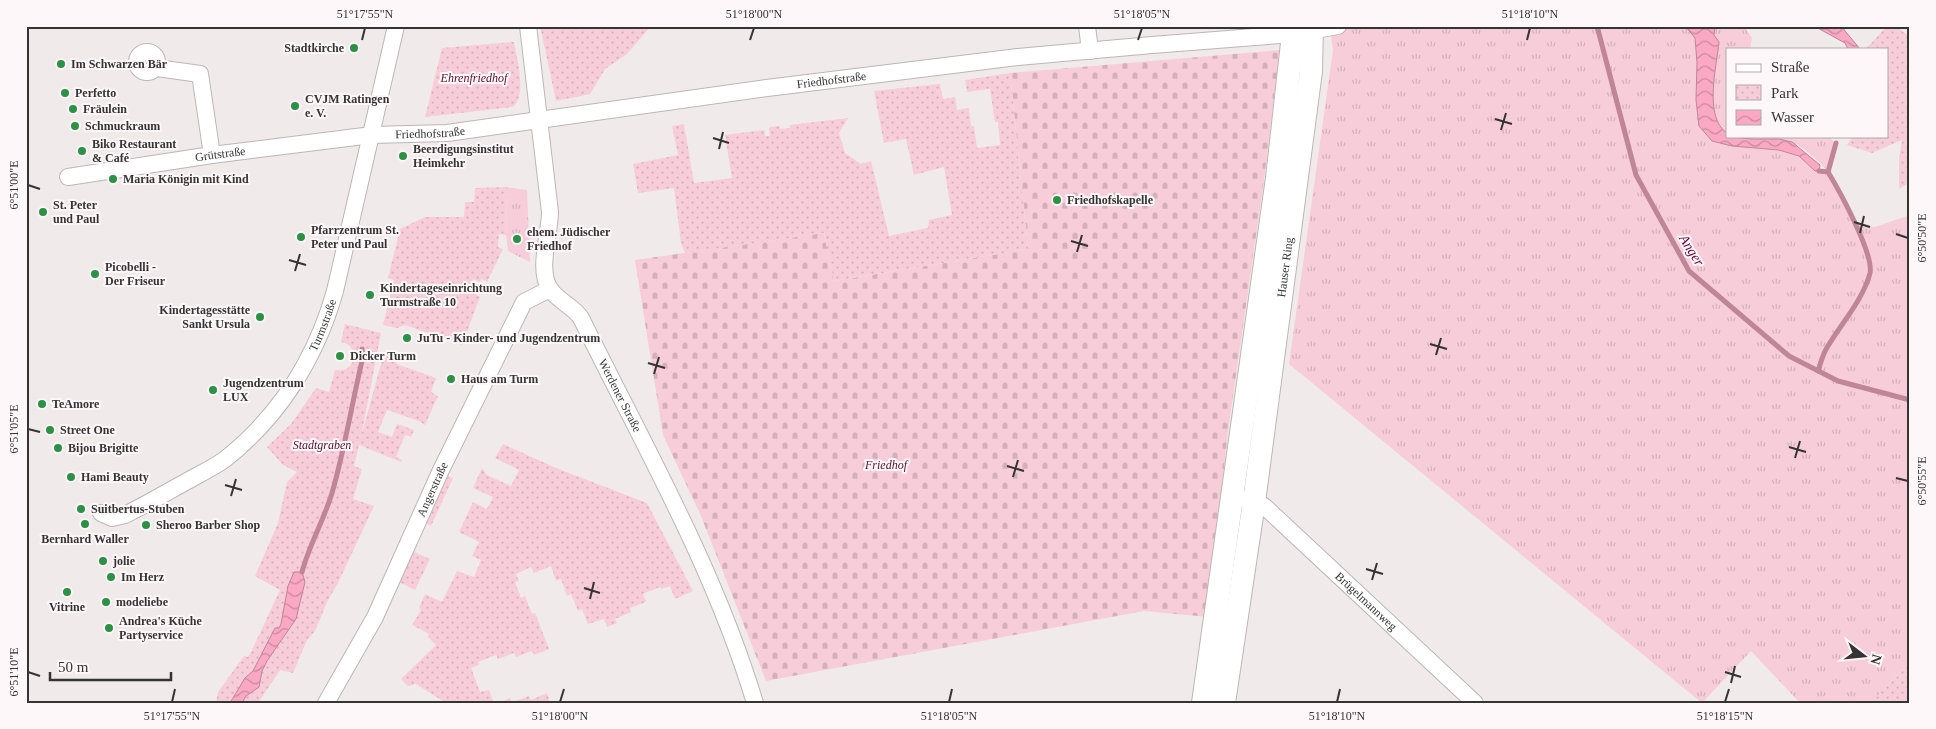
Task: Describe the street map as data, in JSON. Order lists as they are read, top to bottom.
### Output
{
  "streets": {
    "main road": ["Hauser Ring"],
    "street": [
      "Friedhofstraße",
      "Grütstraße",
      "Turmstraße",
      "Werdener Straße",
      "Angerstraße",
      "Brügelmannweg"
    ]
  },
  "crossings": [
    ["Friedhofstraße", "Grütstraße"],
    ["Friedhofstraße", "Hauser Ring"],
    ["Friedhofstraße", "Turmstraße"],
    ["Grütstraße", "Turmstraße"],
    ["Hauser Ring", "Brügelmannweg"],
    ["Werdener Straße", "Angerstraße"]
  ],
  "water": ["Anger"],
  "parks": ["Ehrenfriedhof", "Stadtgraben", "Friedhof"],
  "places": [
    "Stadtkirche",
    "Im Schwarzen Bär",
    "Perfetto",
    "CVJM Ratingen e. V.",
    "Fräulein",
    "Schmuckraum",
    "Biko Restaurant & Café",
    "Beerdigungsinstitut Heimkehr",
    "Maria Königin mit Kind",
    "Friedhofskapelle",
    "St. Peter und Paul",
    "Pfarrzentrum St. Peter und Paul",
    "ehem. Jüdischer Friedhof",
    "Picobelli - Der Friseur",
    "Kindertageseinrichtung Turmstraße 10",
    "Kindertagesstätte Sankt Ursula",
    "JuTu - Kinder- und Jugendzentrum",
    "Dicker Turm",
    "Haus am Turm",
    "Jugendzentrum LUX",
    "TeAmore",
    "Street One",
    "Bijou Brigitte",
    "Hami Beauty",
    "Suitbertus-Stuben",
    "Bernhard Waller",
    "Sheroo Barber Shop",
    "jolie",
    "Im Herz",
    "Vitrine",
    "modeliebe",
    "Andrea's Küche Partyservice"
  ],
  "legend": ["Straße", "Park", "Wasser"],
  "scale_bar": "50 m",
  "north": "right",
  "coordinates": [
    "51°17'55\"N",
    "51°18'00\"N",
    "51°18'05\"N",
    "51°18'10\"N",
    "6°51'00\"E",
    "6°50'50\"E",
    "6°51'05\"E",
    "6°50'55\"E",
    "6°51'10\"E",
    "51°18'15\"N"
  ]
}
